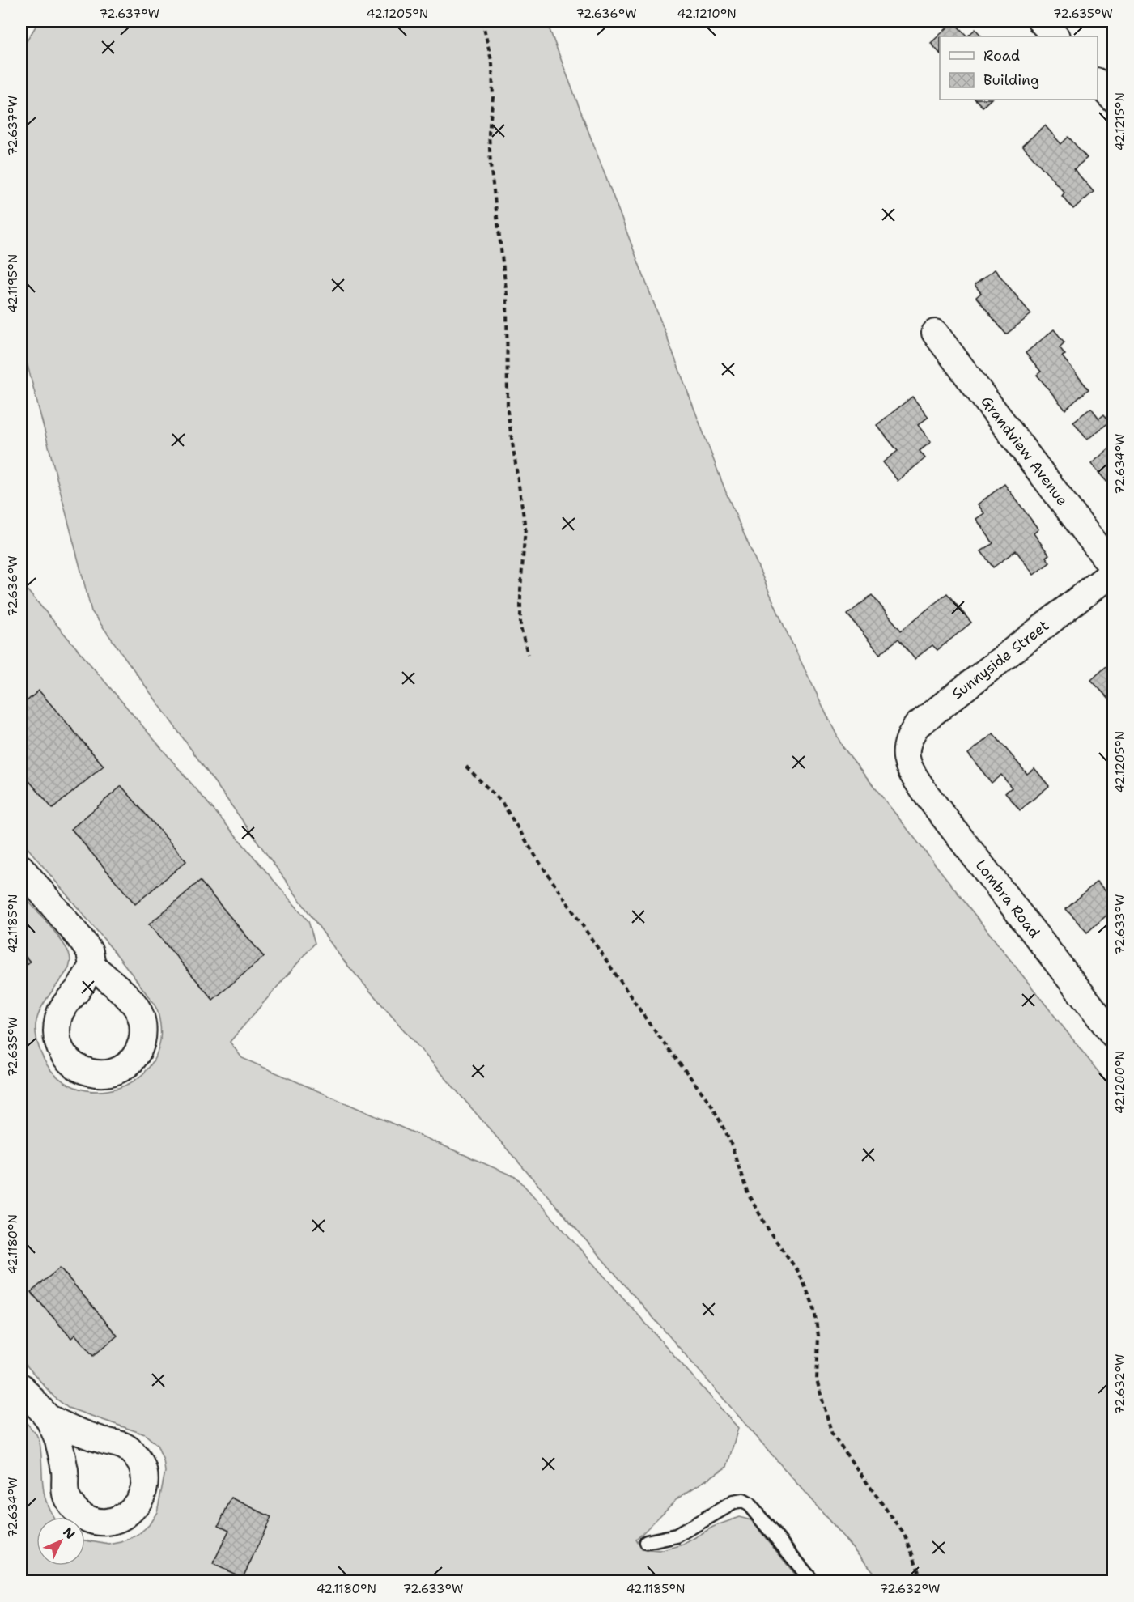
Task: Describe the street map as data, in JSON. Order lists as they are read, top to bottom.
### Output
{
  "streets": {
    "street": ["Grandview Avenue", "Sunnyside Street", "Lombra Road"]
  },
  "crossings": [
    ["Grandview Avenue", "Sunnyside Street"],
    ["Sunnyside Street", "Lombra Road"]
  ],
  "legend": ["Road", "Building"],
  "north": "top right",
  "coordinates": [
    "72.637°W",
    "42.1205°N",
    "72.636°W",
    "42.1210°N",
    "72.635°W",
    "42.1215°N",
    "42.1195°N",
    "72.634°W",
    "42.1185°N",
    "72.633°W",
    "42.1200°N",
    "42.1180°N",
    "72.632°W"
  ]
}
